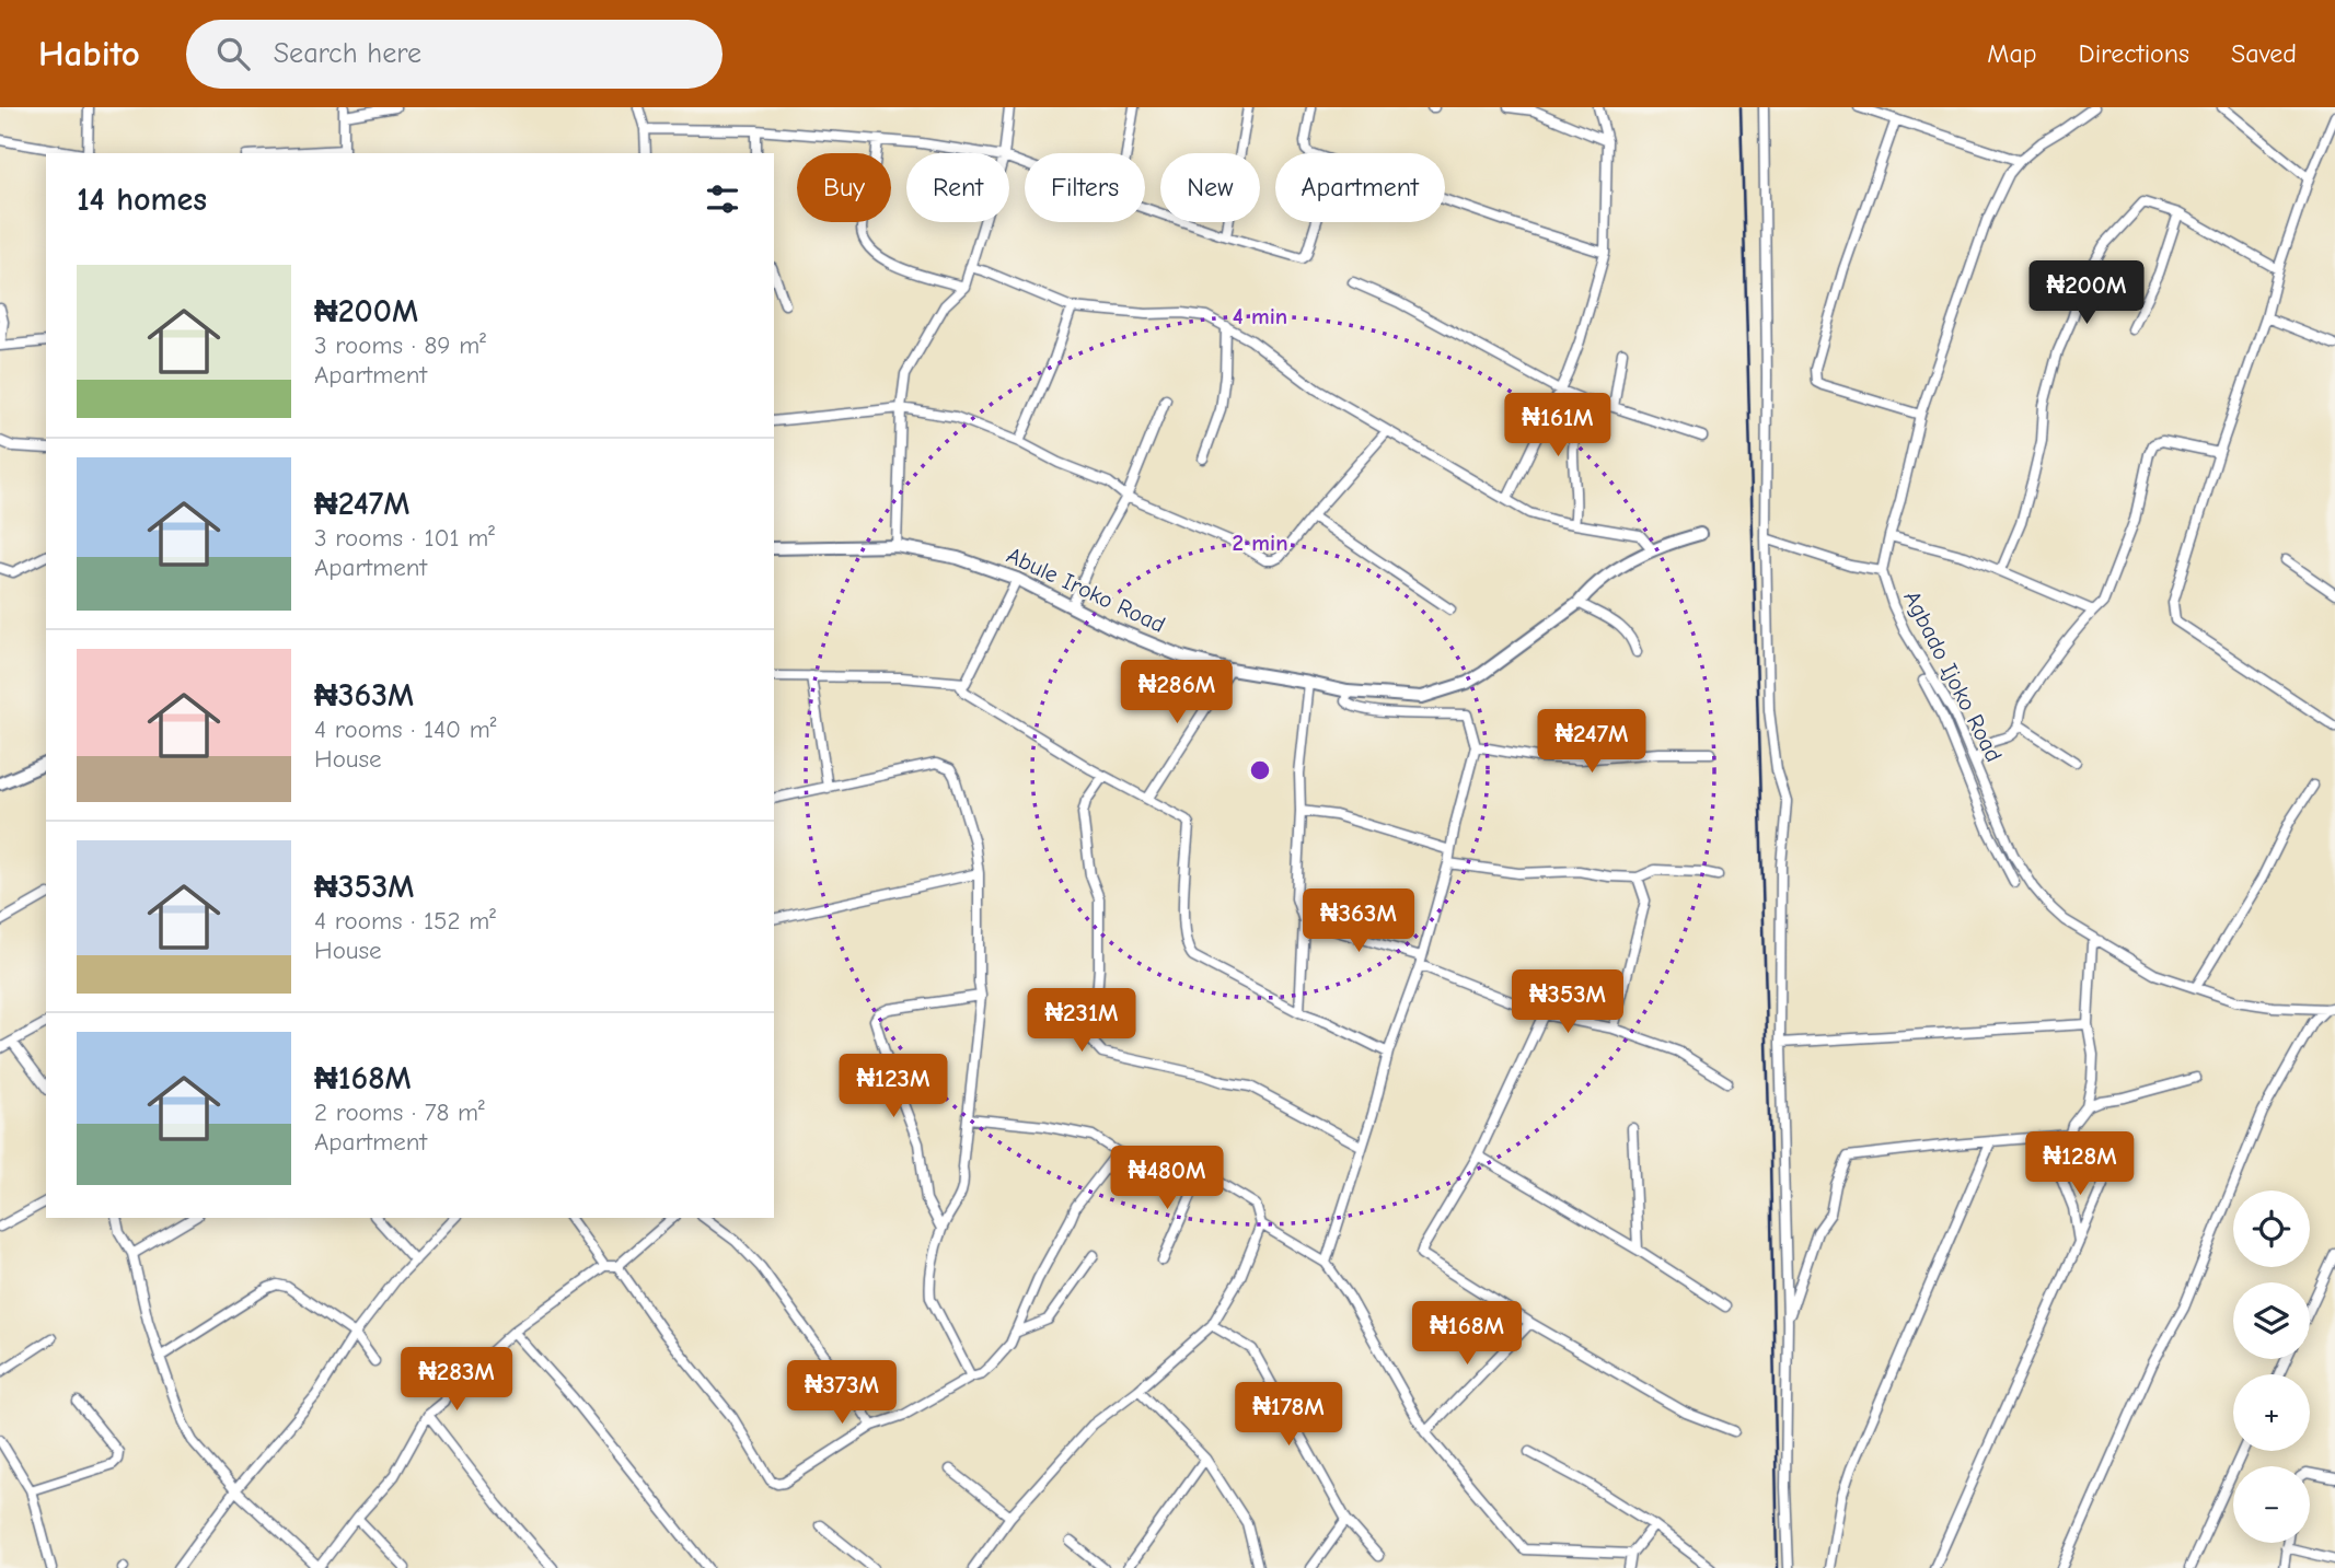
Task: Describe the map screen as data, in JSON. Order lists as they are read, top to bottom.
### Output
{
  "streets": {
    "street": ["Abule Iroko Road", "Agbado Ijoko Road"]
  },
  "page": {
    "header": "Habito",
    "search": "Search here",
    "nav": ["Map", "Directions", "Saved"],
    "chip": [
      "Buy",
      "Rent",
      "Filters",
      "New",
      "Apartment"
    ],
    "heading": "14 homes",
    "list": [
      {
        "name": "₦200M",
        "note": "3 rooms · 89 m² · Apartment"
      },
      {
        "name": "₦247M",
        "note": "3 rooms · 101 m² · Apartment"
      },
      {
        "name": "₦363M",
        "note": "4 rooms · 140 m² · House"
      },
      {
        "name": "₦353M",
        "note": "4 rooms · 152 m² · House"
      },
      {
        "name": "₦168M",
        "note": "2 rooms · 78 m² · Apartment"
      }
    ],
    "price": [
      "₦200M",
      "₦161M",
      "₦286M",
      "₦247M",
      "₦363M",
      "₦353M",
      "₦231M",
      "₦123M",
      "₦128M",
      "₦480M",
      "₦168M",
      "₦283M",
      "₦373M",
      "₦178M"
    ],
    "map_buttons": ["+", "−"]
  },
  "rings": ["4 min", "2 min"]
}
